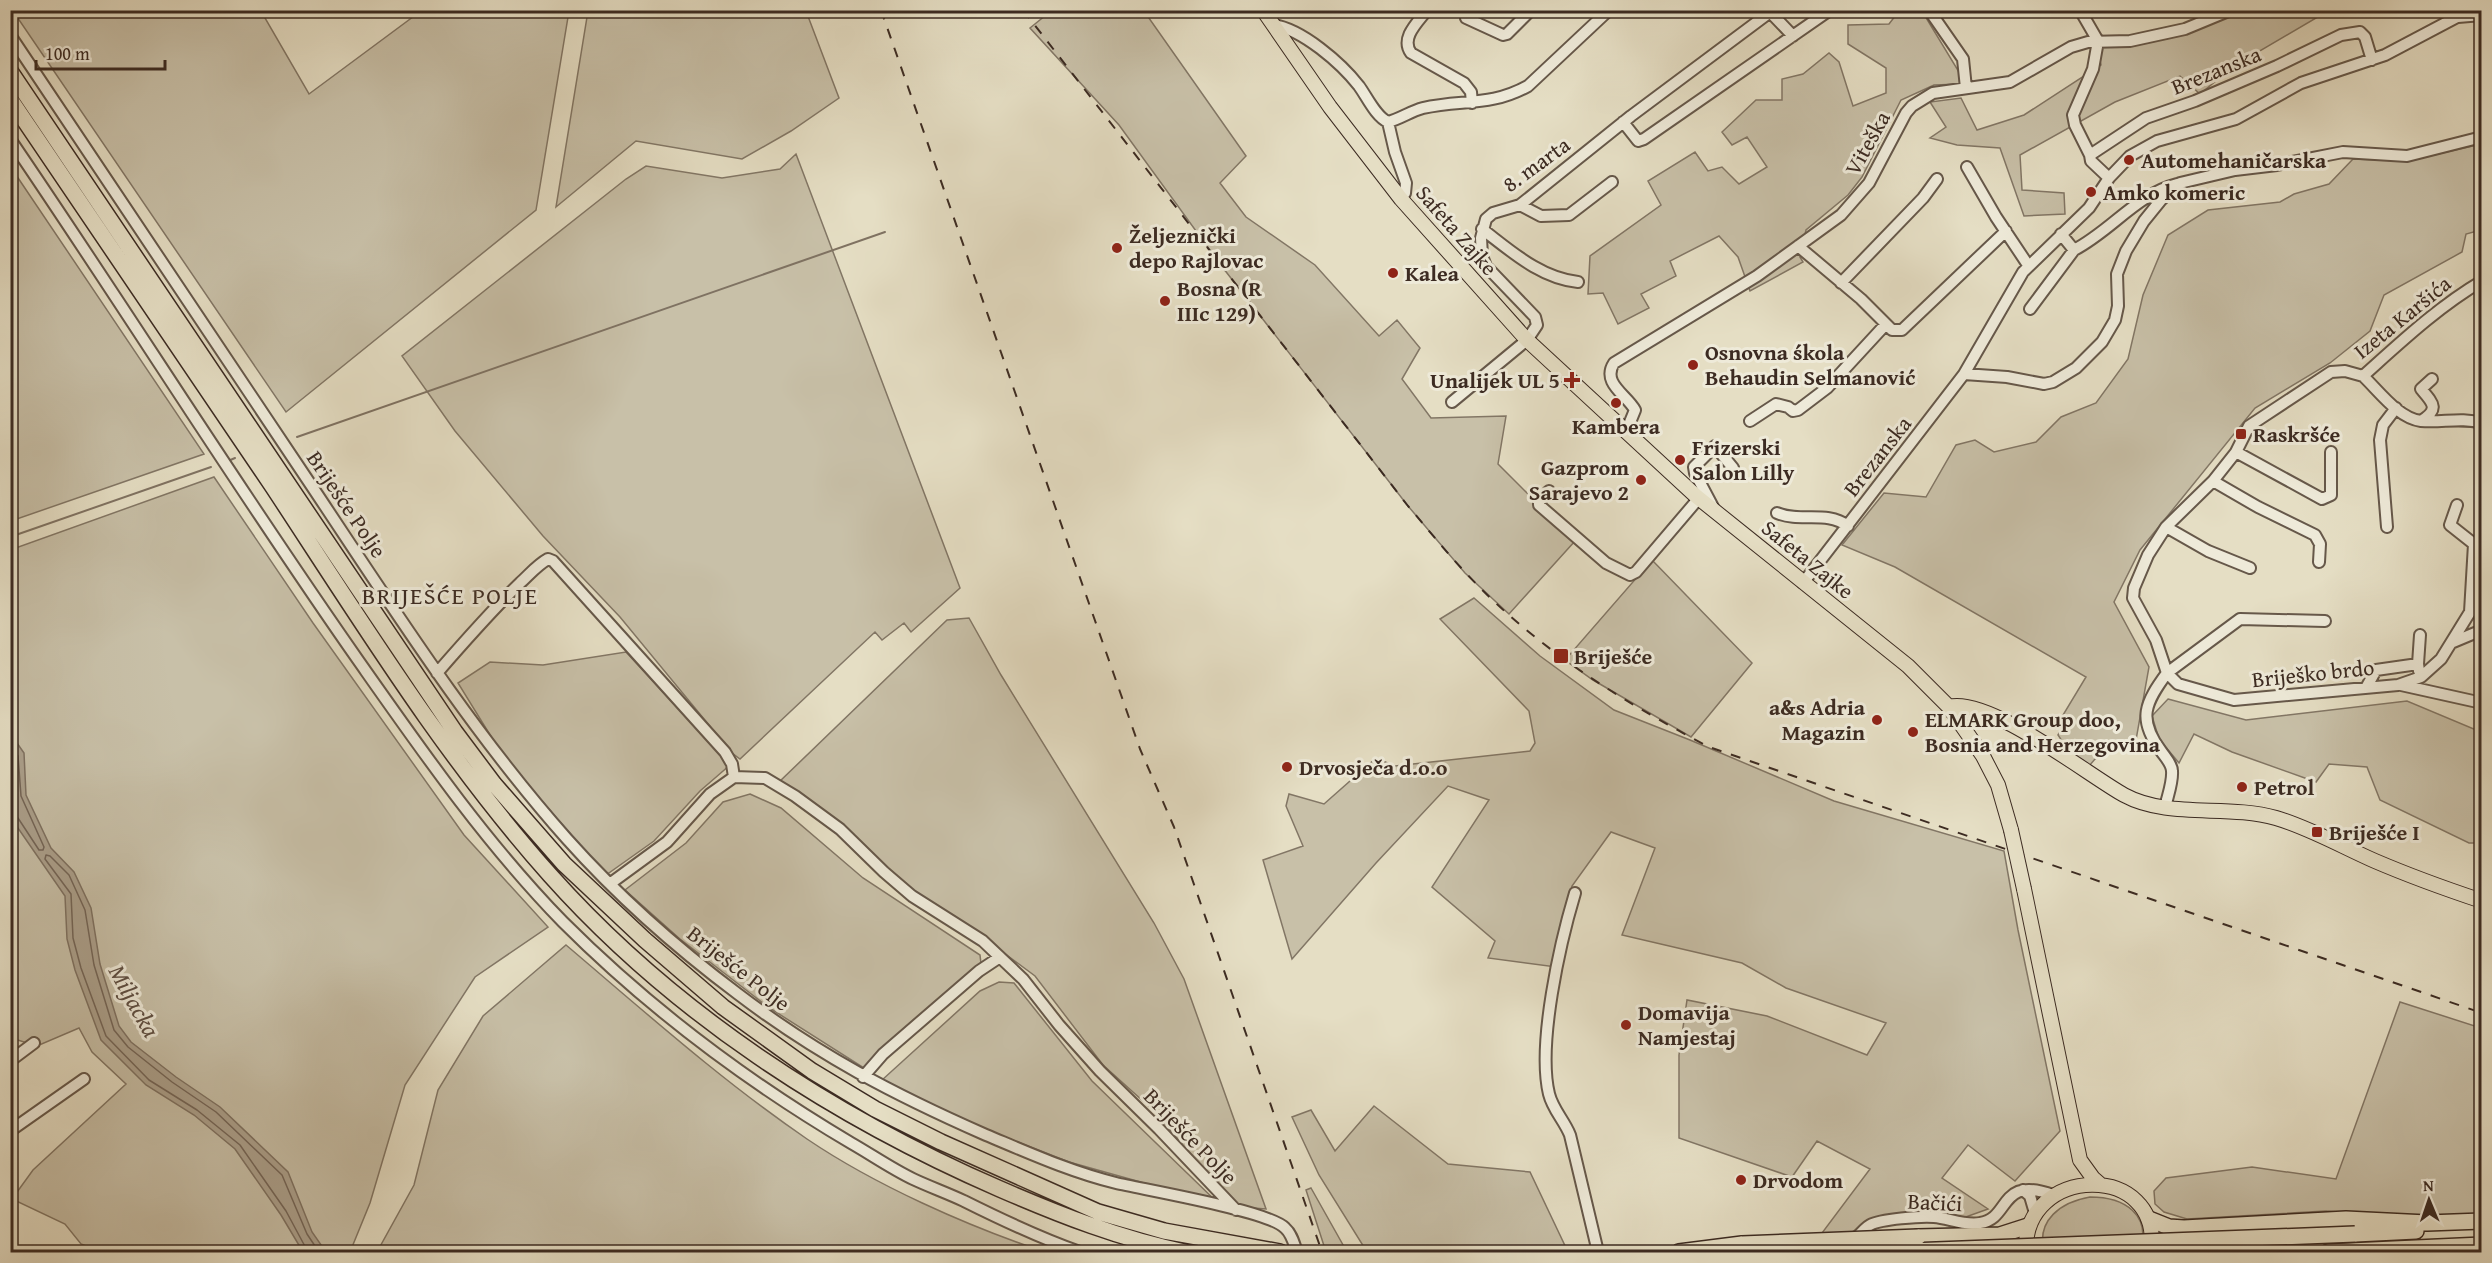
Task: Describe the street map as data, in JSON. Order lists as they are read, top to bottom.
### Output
{
  "streets": {
    "main road": ["Safeta Zajke"],
    "street": [
      "Brezanska",
      "Viteška",
      "8. marta",
      "Izeta Karšića",
      "Briješće Polje",
      "Briješko brdo",
      "Bačići"
    ]
  },
  "crossings": [
    ["Brezanska", "Safeta Zajke"],
    ["Viteška", "Safeta Zajke"],
    ["Izeta Karšića", "Briješko brdo"]
  ],
  "districts": ["BRIJEŠĆE POLJE"],
  "water": ["Miljacka"],
  "places": {
    "other": [
      "Automehaničarska",
      "Amko komeric",
      "Željeznički depo Rajlovac",
      "Kalea",
      "Bosna (R IIIc 129)",
      "Osnovna śkola Behaudin Selmanović",
      "Kambera",
      "Frizerski Salon Lilly",
      "Gazprom Sarajevo 2",
      "a&s Adria Magazin",
      "ELMARK Group doo, Bosnia and Herzegovina",
      "Drvosječa d.o.o",
      "Petrol",
      "Domavija Namjestaj",
      "Drvodom"
    ],
    "health": ["Unalijek UL 5"],
    "transit": ["Raskršće", "Briješće", "Briješće I"]
  },
  "scale_bar": "100 m",
  "north": "top"
}
